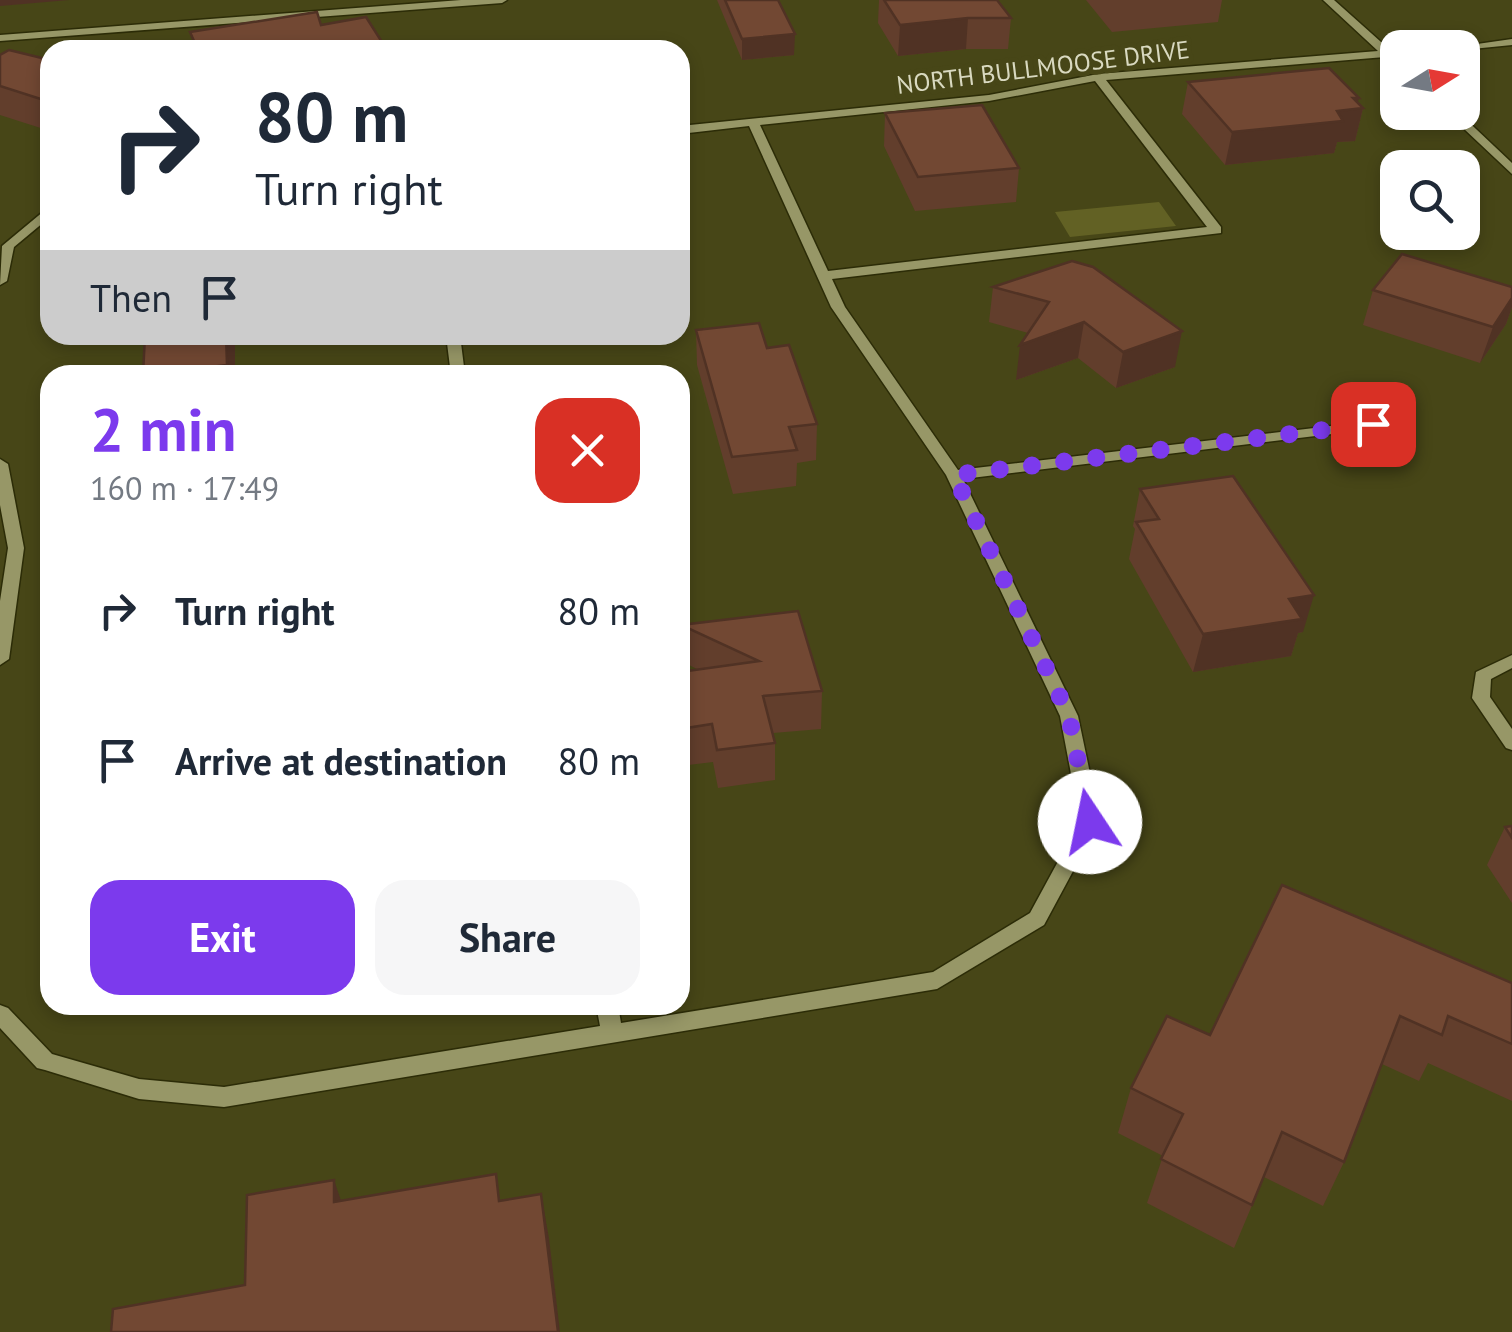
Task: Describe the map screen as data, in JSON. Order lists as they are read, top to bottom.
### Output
{
  "streets": {
    "street": ["NORTH BULLMOOSE DRIVE"]
  },
  "north": "right",
  "page": {
    "turn": ["80 m", "Turn right"],
    "then": "Then",
    "heading": ["2 min", "160 m · 17:49"],
    "list": [
      {
        "name": "Turn right",
        "value": "80 m"
      },
      {
        "name": "Arrive at destination",
        "value": "80 m"
      }
    ],
    "buttons": ["Exit", "Share"]
  }
}
